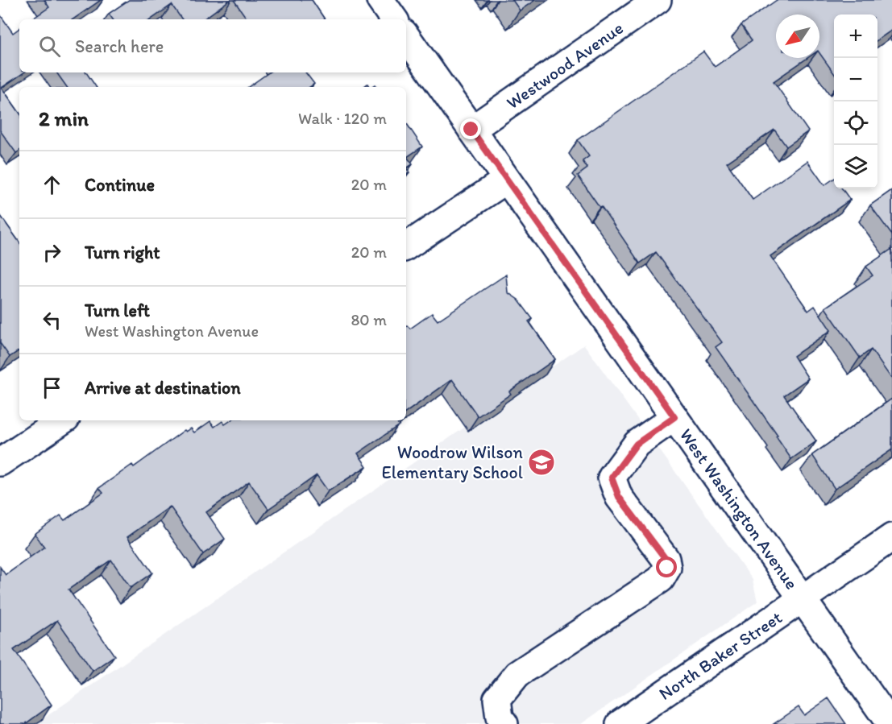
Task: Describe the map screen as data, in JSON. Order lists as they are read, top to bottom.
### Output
{
  "streets": {
    "street": ["Westwood Avenue", "West Washington Avenue", "North Baker Street"]
  },
  "crossings": [
    ["Westwood Avenue", "West Washington Avenue"],
    ["West Washington Avenue", "North Baker Street"]
  ],
  "places": {
    "school or university": ["Woodrow Wilson Elementary School"]
  },
  "north": "bottom left",
  "page": {
    "map_buttons": ["+", "−"],
    "search": "Search here",
    "heading": ["2 min", "Walk · 120 m"],
    "list": [
      ["Continue", "20 m"],
      ["Turn right", "20 m"],
      ["Turn left", "West Washington Avenue", "80 m"],
      "Arrive at destination"
    ]
  }
}
